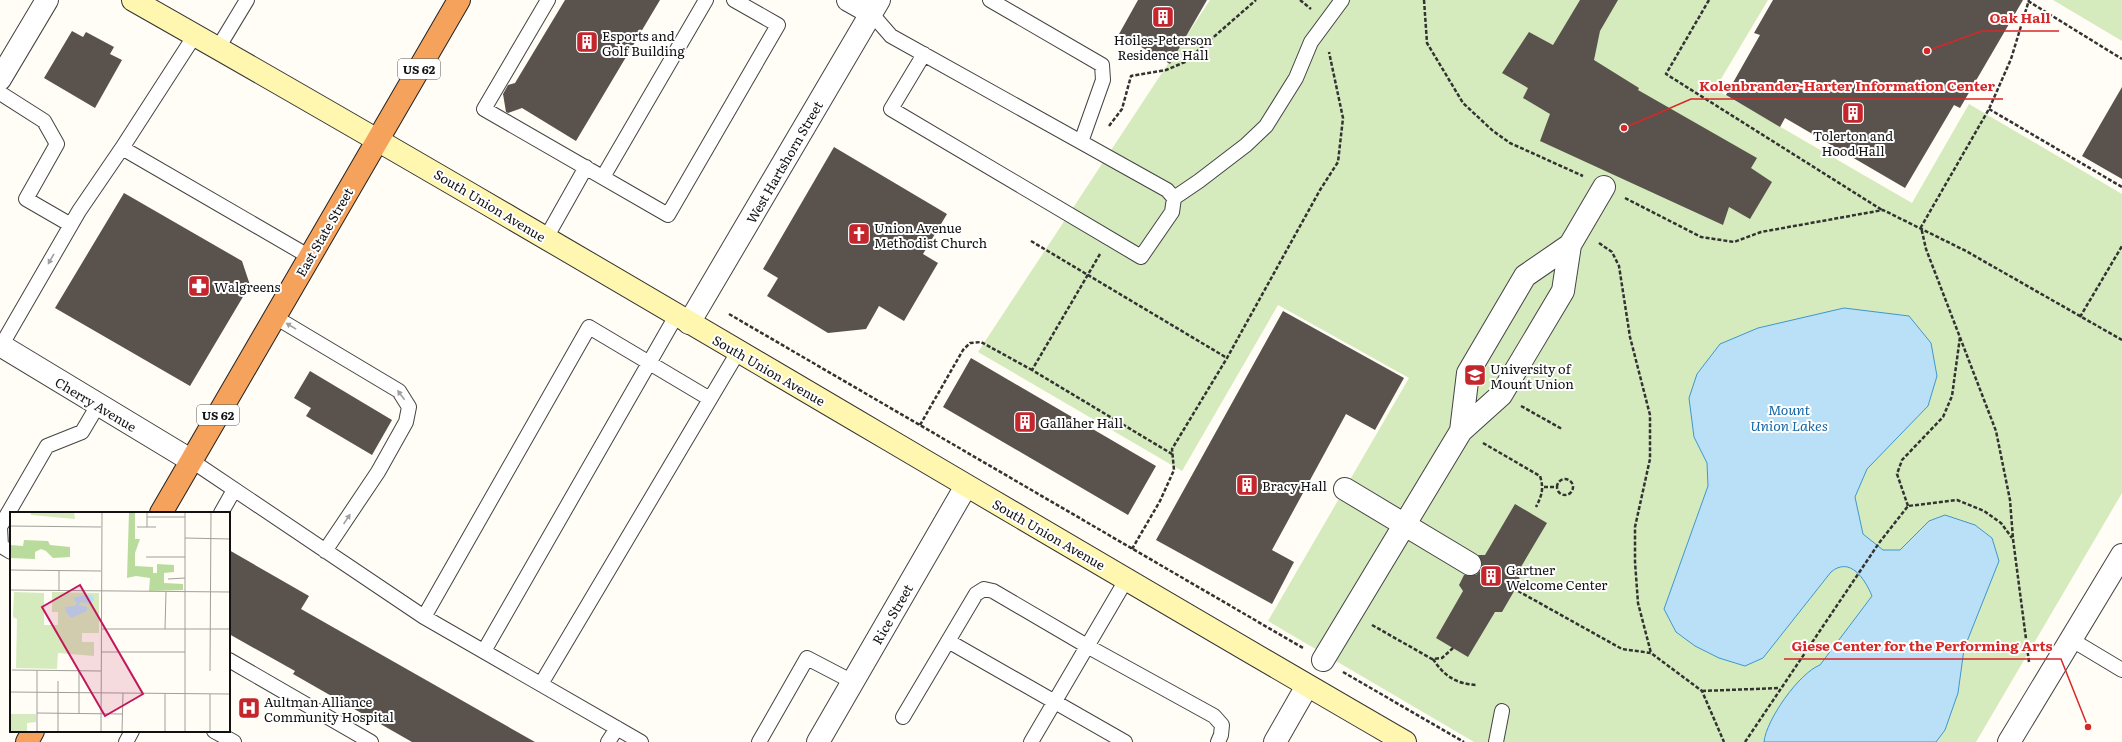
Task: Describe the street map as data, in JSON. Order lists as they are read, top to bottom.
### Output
{
  "streets": {
    "highway": ["US 62", "East State Street"],
    "main road": ["South Union Avenue"],
    "street": ["West Hartshorn Street", "Cherry Avenue", "Rice Street"]
  },
  "crossings": [
    ["US 62", "South Union Avenue"],
    ["US 62", "East State Street"],
    ["West Hartshorn Street", "South Union Avenue"],
    ["South Union Avenue", "East State Street"],
    ["South Union Avenue", "Rice Street"],
    ["East State Street", "Cherry Avenue"]
  ],
  "water": ["Mount Union Lakes"],
  "places": {
    "building": [
      "Hoiles-Peterson Residence Hall",
      "Esports and Golf Building",
      "Tolerton and Hood Hall",
      "Gallaher Hall",
      "Bracy Hall",
      "Gartner Welcome Center"
    ],
    "other": ["Oak Hall", "Kolenbrander-Harter Information Center", "Giese Center for the Performing Arts"],
    "church": ["Union Avenue Methodist Church"],
    "pharmacy": ["Walgreens"],
    "school or university": ["University of Mount Union"],
    "hospital": ["Aultman Alliance Community Hospital"]
  }
}
